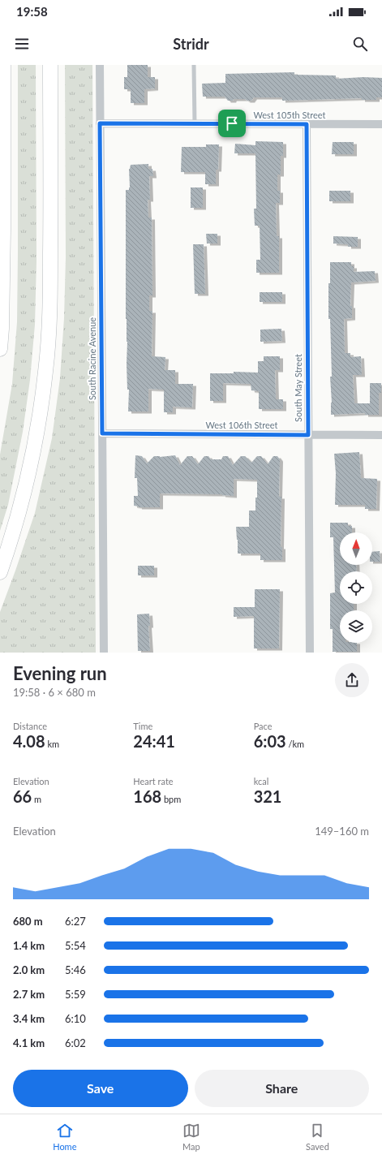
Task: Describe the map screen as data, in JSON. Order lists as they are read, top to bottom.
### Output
{
  "streets": {
    "street": [
      "West 105th Street",
      "South Racine Avenue",
      "South May Street",
      "West 106th Street"
    ]
  },
  "crossings": [
    ["West 105th Street", "South Racine Avenue"],
    ["West 105th Street", "South May Street"],
    ["South Racine Avenue", "West 106th Street"],
    ["South May Street", "West 106th Street"]
  ],
  "north": "top",
  "page": {
    "status": "19:58",
    "header": "Stridr",
    "heading": ["Evening run", "19:58 · 6 × 680 m"],
    "stats": [
      ["Distance", "4.08 km"],
      ["Time", "24:41"],
      ["Pace", "6:03 /km"],
      ["Elevation", "66 m"],
      ["Heart rate", "168 bpm"],
      ["kcal", "321"]
    ],
    "chart": ["Elevation", "149–160 m"],
    "list": [
      {
        "name": "680 m",
        "note": "6:27"
      },
      {
        "name": "1.4 km",
        "note": "5:54"
      },
      {
        "name": "2.0 km",
        "note": "5:46"
      },
      {
        "name": "2.7 km",
        "note": "5:59"
      },
      {
        "name": "3.4 km",
        "note": "6:10"
      },
      {
        "name": "4.1 km",
        "note": "6:02"
      }
    ],
    "buttons": ["Save", "Share"],
    "tabs": ["Home", "Map", "Saved"]
  }
}
